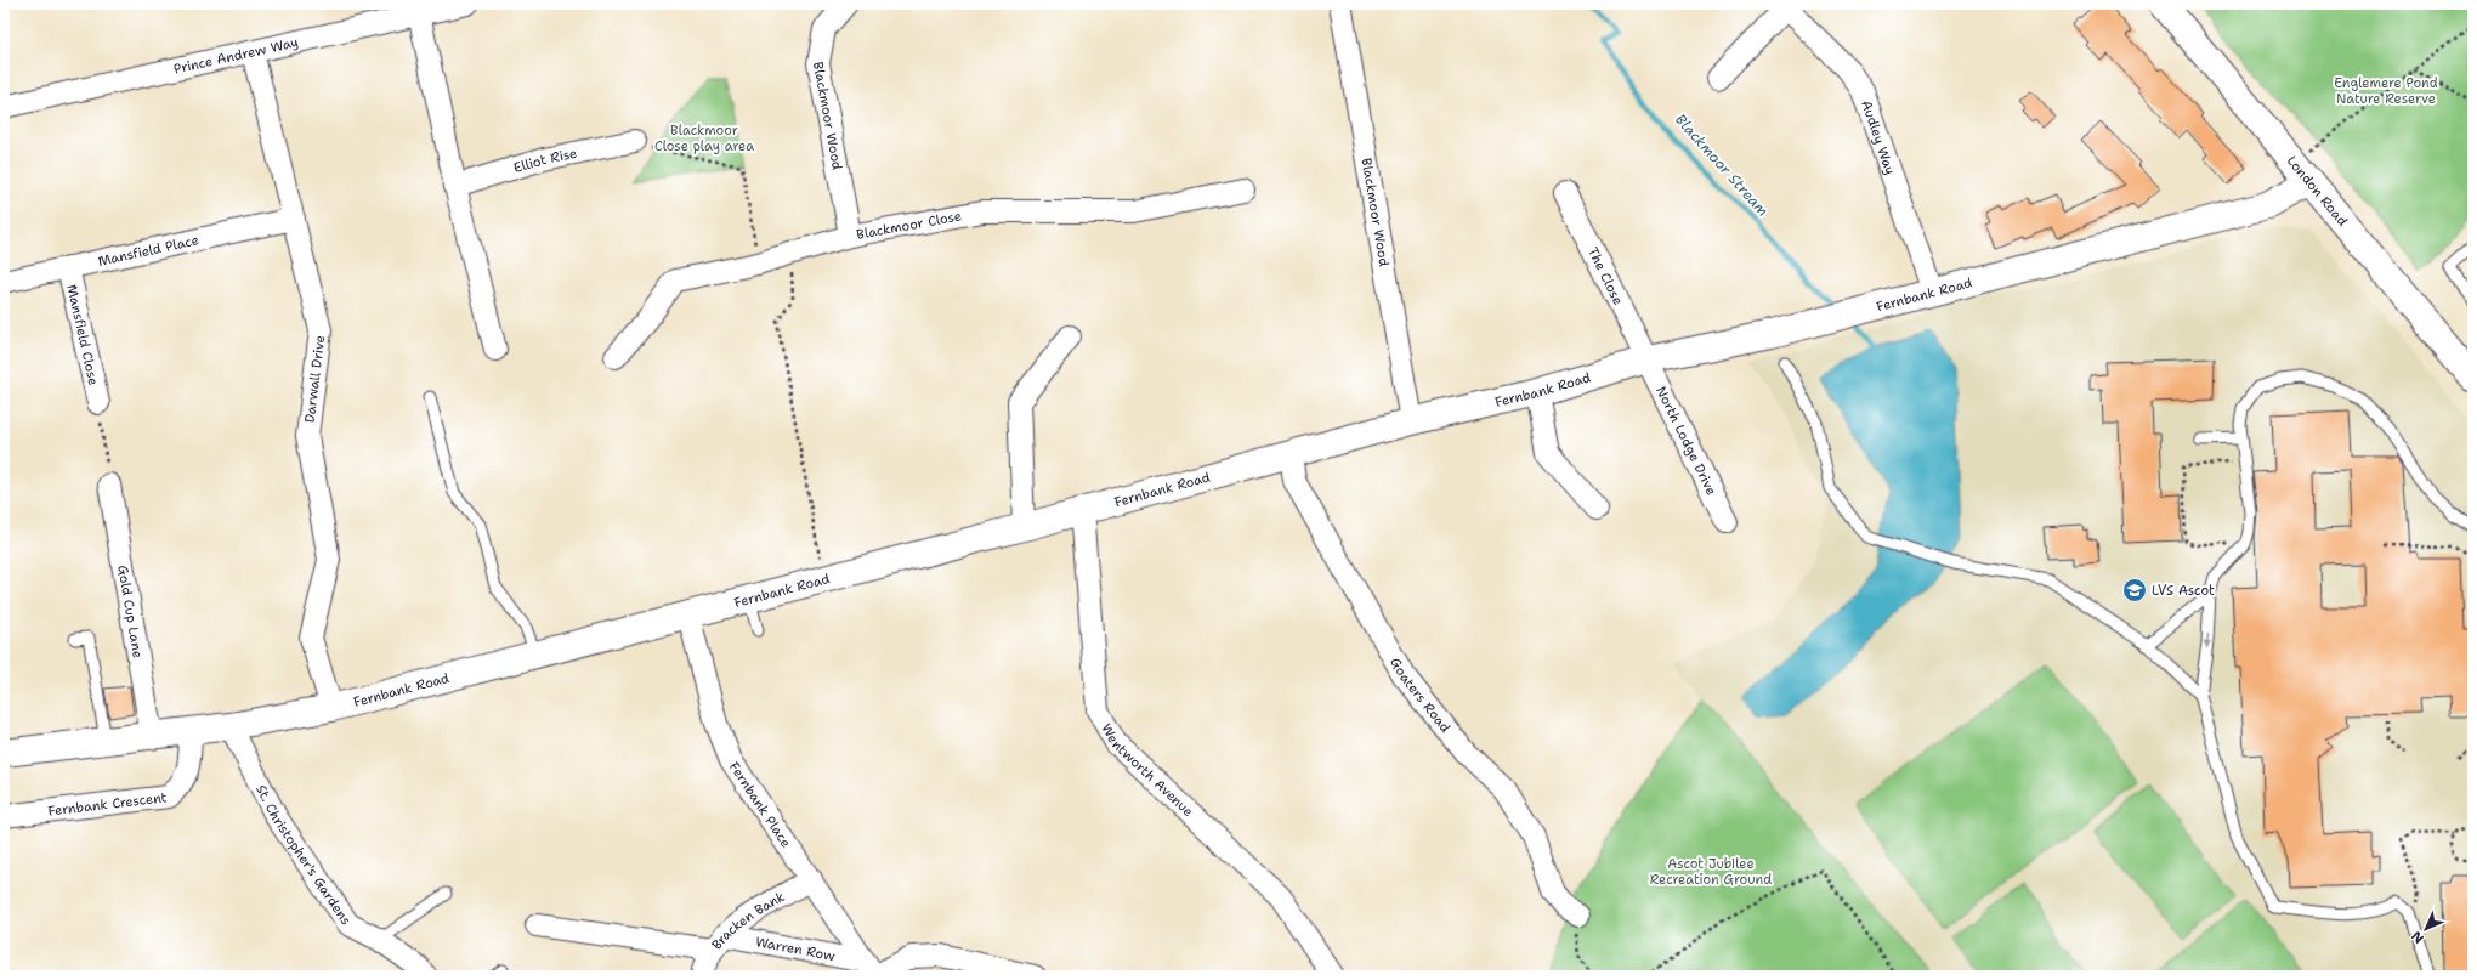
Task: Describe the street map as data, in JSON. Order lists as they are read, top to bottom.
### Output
{
  "streets": {
    "street": [
      "Prince Andrew Way",
      "Blackmoor Wood",
      "Audley Way",
      "Elliot Rise",
      "London Road",
      "Blackmoor Close",
      "Mansfield Place",
      "The Close",
      "Fernbank Road",
      "Mansfield Close",
      "Darwall Drive",
      "North Lodge Drive",
      "Gold Cup Lane",
      "Goaters Road",
      "Wentworth Avenue",
      "Fernbank Crescent",
      "Fernbank Place",
      "St. Christopher's Gardens",
      "Bracken Bank",
      "Warren Row"
    ]
  },
  "crossings": [
    ["Prince Andrew Way", "Darwall Drive"],
    ["Blackmoor Wood", "Blackmoor Close"],
    ["Blackmoor Wood", "Fernbank Road"],
    ["Audley Way", "Fernbank Road"],
    ["London Road", "Fernbank Road"],
    ["Mansfield Place", "Mansfield Close"],
    ["Mansfield Place", "Darwall Drive"],
    ["The Close", "Fernbank Road"],
    ["The Close", "North Lodge Drive"],
    ["Fernbank Road", "Darwall Drive"],
    ["Fernbank Road", "North Lodge Drive"],
    ["Fernbank Road", "Gold Cup Lane"],
    ["Fernbank Road", "Goaters Road"],
    ["Fernbank Road", "Wentworth Avenue"],
    ["Fernbank Road", "Fernbank Crescent"],
    ["Fernbank Road", "Fernbank Place"],
    ["Fernbank Road", "St. Christopher's Gardens"],
    ["Fernbank Place", "Bracken Bank"],
    ["Fernbank Place", "Warren Row"],
    ["Bracken Bank", "Warren Row"]
  ],
  "water": ["Blackmoor Stream"],
  "parks": ["Englemere Pond Nature Reserve", "Blackmoor Close play area", "Ascot Jubilee Recreation Ground"],
  "places": {
    "school or university": ["LVS Ascot"]
  },
  "north": "bottom left"
}
